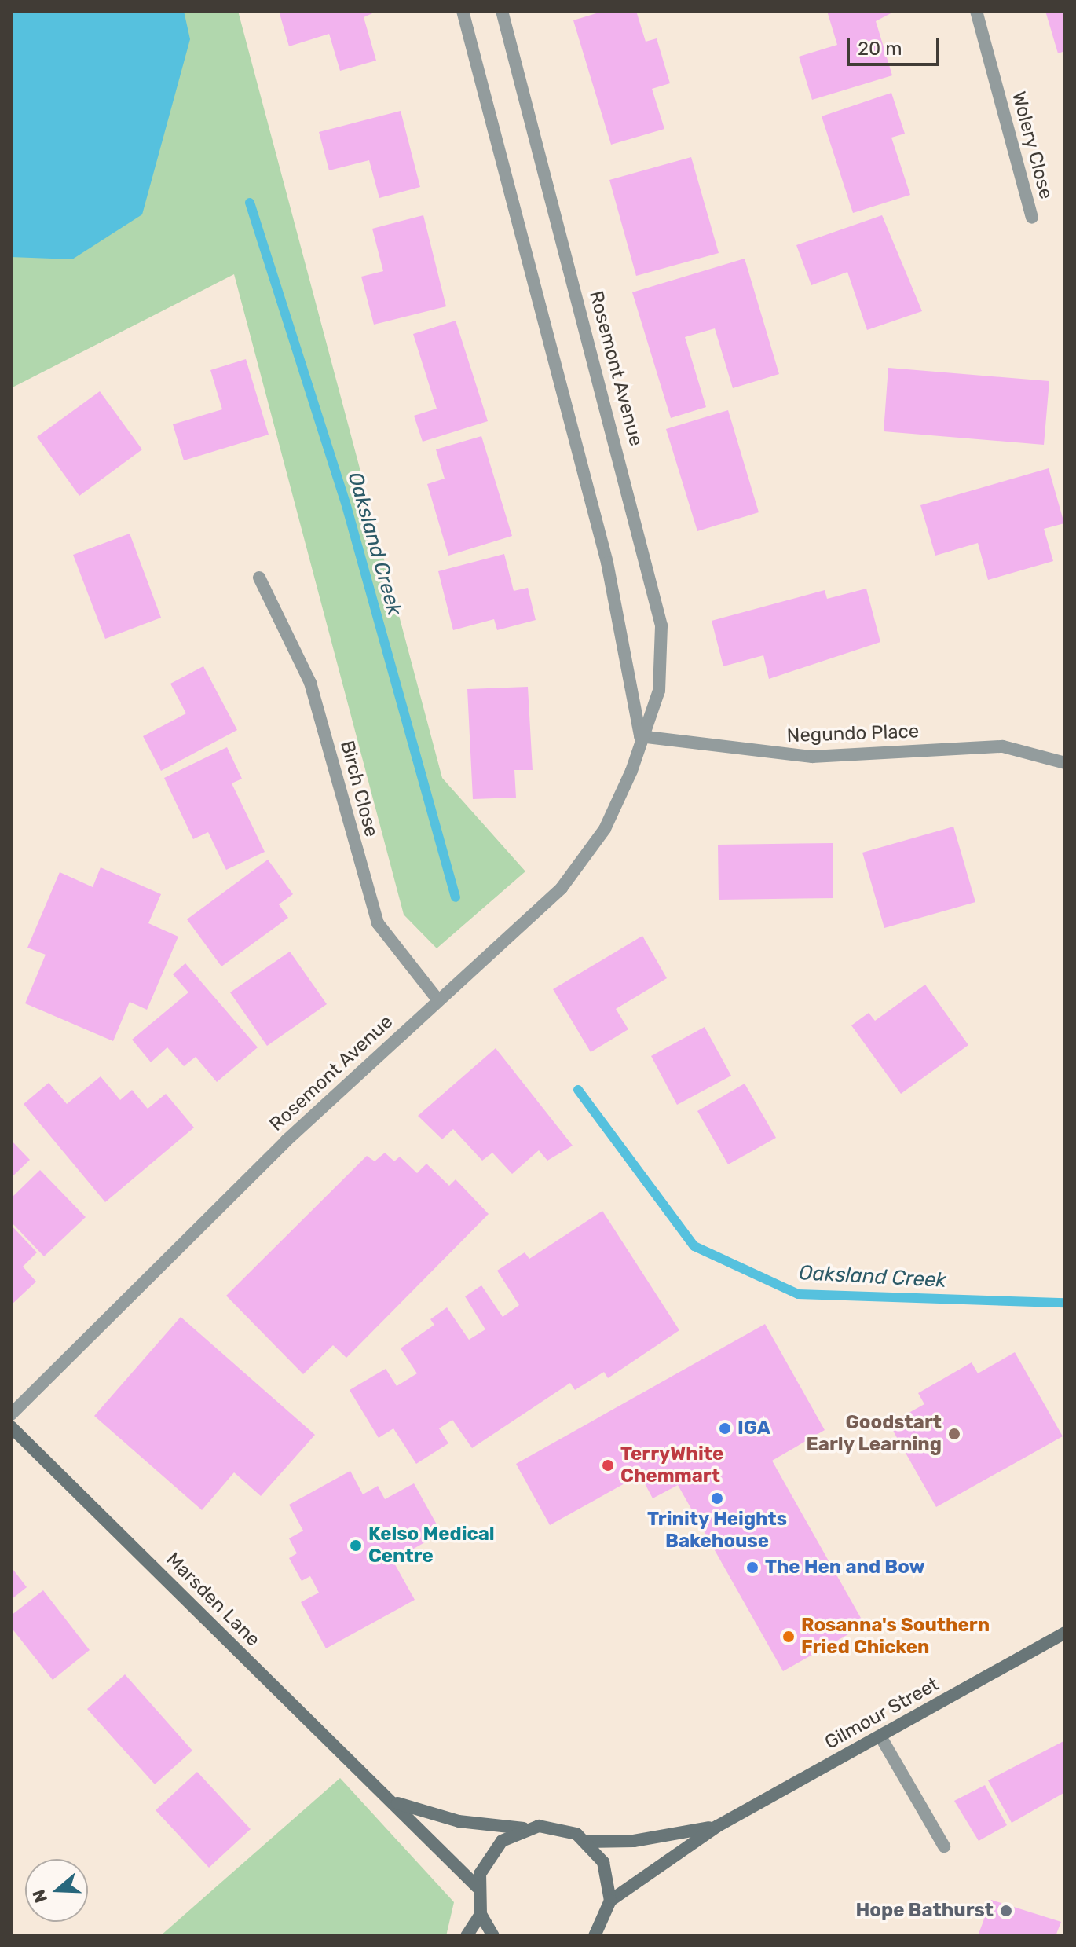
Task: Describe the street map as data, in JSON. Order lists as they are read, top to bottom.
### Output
{
  "streets": {
    "main road": ["Marsden Lane", "Gilmour Street"],
    "street": [
      "Wolery Close",
      "Rosemont Avenue",
      "Negundo Place",
      "Birch Close"
    ]
  },
  "crossings": [
    ["Rosemont Avenue", "Negundo Place"],
    ["Rosemont Avenue", "Birch Close"],
    ["Marsden Lane", "Gilmour Street"]
  ],
  "water": ["Oaksland Creek"],
  "places": [
    "IGA",
    "Goodstart Early Learning",
    "TerryWhite Chemmart",
    "Trinity Heights Bakehouse",
    "Kelso Medical Centre",
    "The Hen and Bow",
    "Rosanna's Southern Fried Chicken",
    "Hope Bathurst"
  ],
  "scale_bar": "20 m",
  "north": "left"
}
